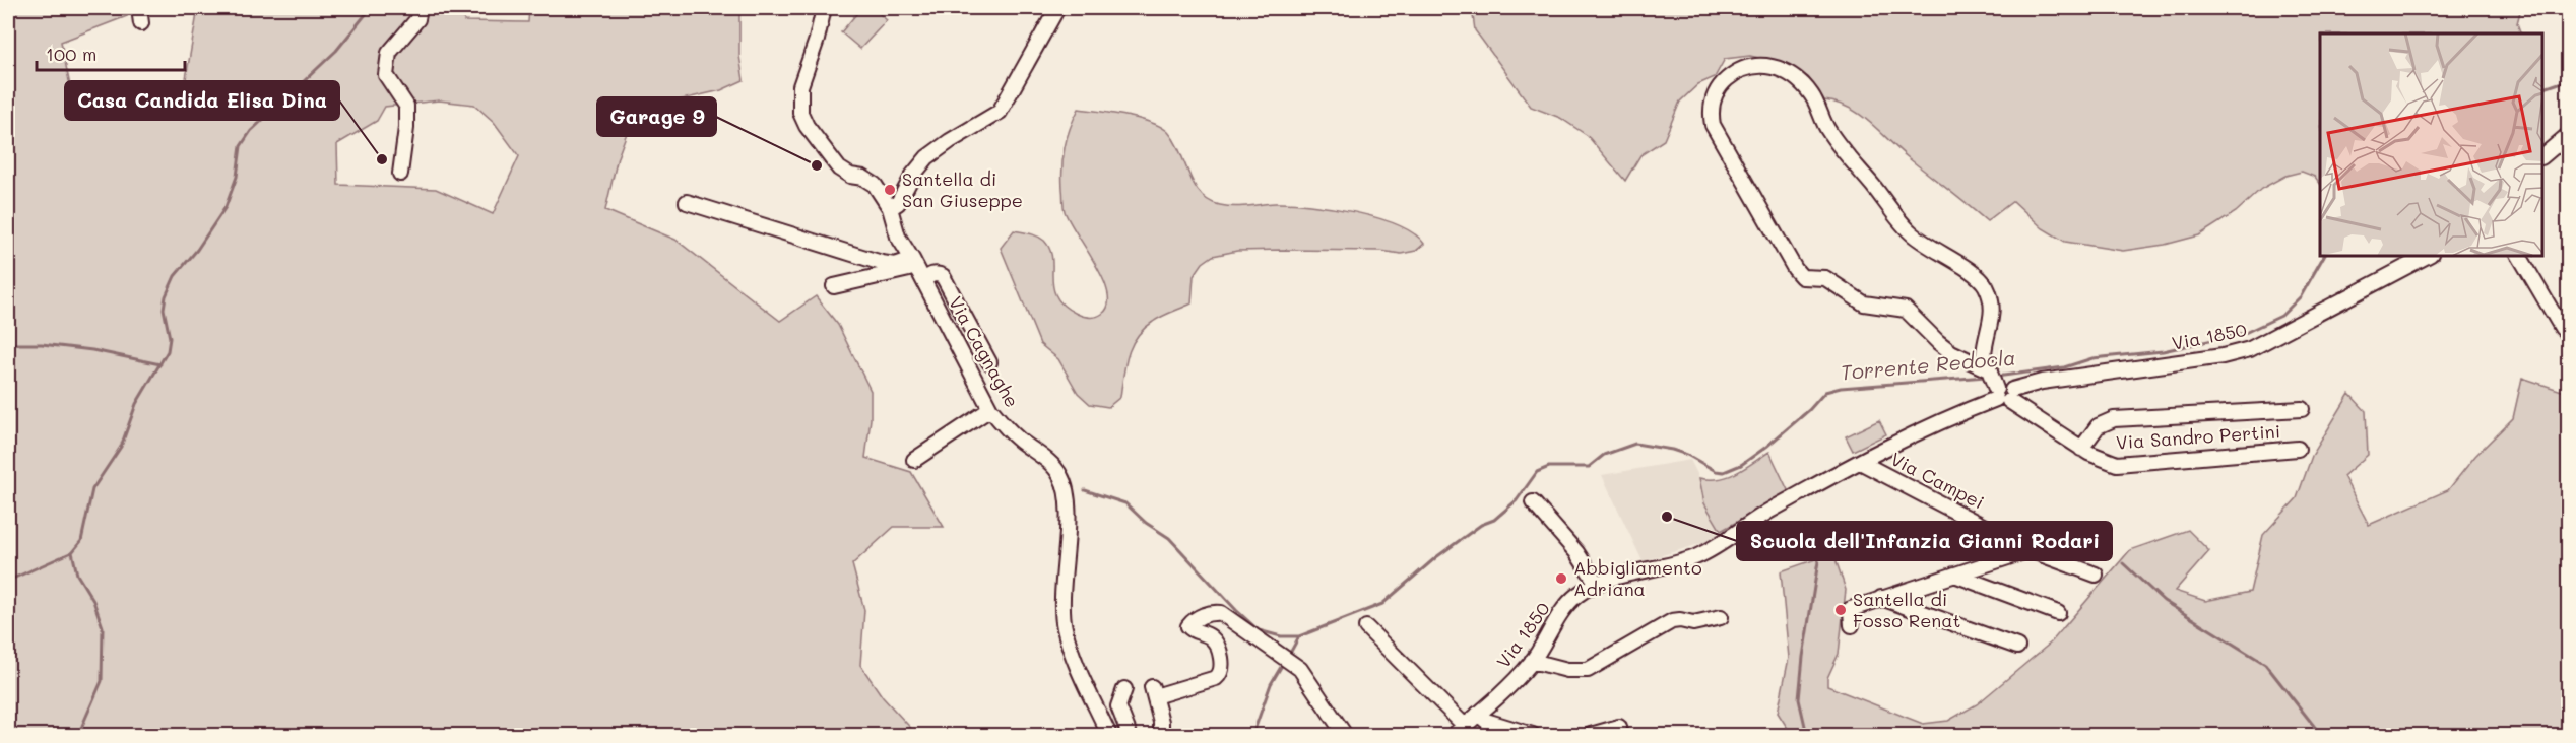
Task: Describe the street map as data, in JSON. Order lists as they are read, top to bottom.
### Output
{
  "streets": {
    "street": [
      "Via 1850",
      "Via Cagnaghe",
      "Via Sandro Pertini",
      "Via Campei"
    ]
  },
  "crossings": [
    ["Via 1850", "Via Sandro Pertini"],
    ["Via 1850", "Via Campei"]
  ],
  "water": ["Torrente Redocla"],
  "places": [
    "Casa Candida Elisa Dina",
    "Garage 9",
    "Santella di San Giuseppe",
    "Scuola dell'Infanzia Gianni Rodari",
    "Abbigliamento Adriana",
    "Santella di Fosso Renat"
  ],
  "scale_bar": "100 m"
}
